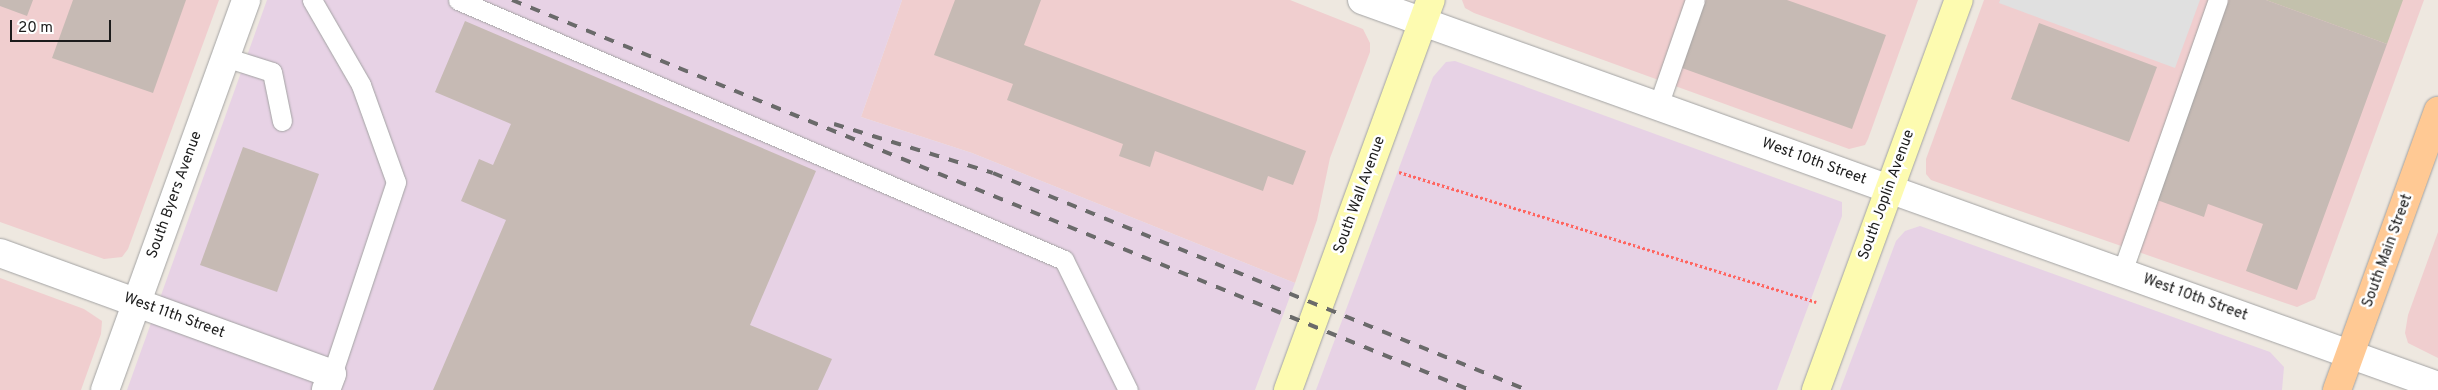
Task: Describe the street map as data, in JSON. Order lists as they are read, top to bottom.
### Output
{
  "streets": {
    "main road": ["South Main Street"],
    "street": [
      "West 10th Street",
      "South Byers Avenue",
      "South Wall Avenue",
      "South Joplin Avenue",
      "West 11th Street"
    ]
  },
  "crossings": [
    ["West 10th Street", "South Wall Avenue"],
    ["West 10th Street", "South Joplin Avenue"],
    ["West 10th Street", "South Main Street"],
    ["South Byers Avenue", "West 11th Street"]
  ],
  "scale_bar": "20 m"
}
